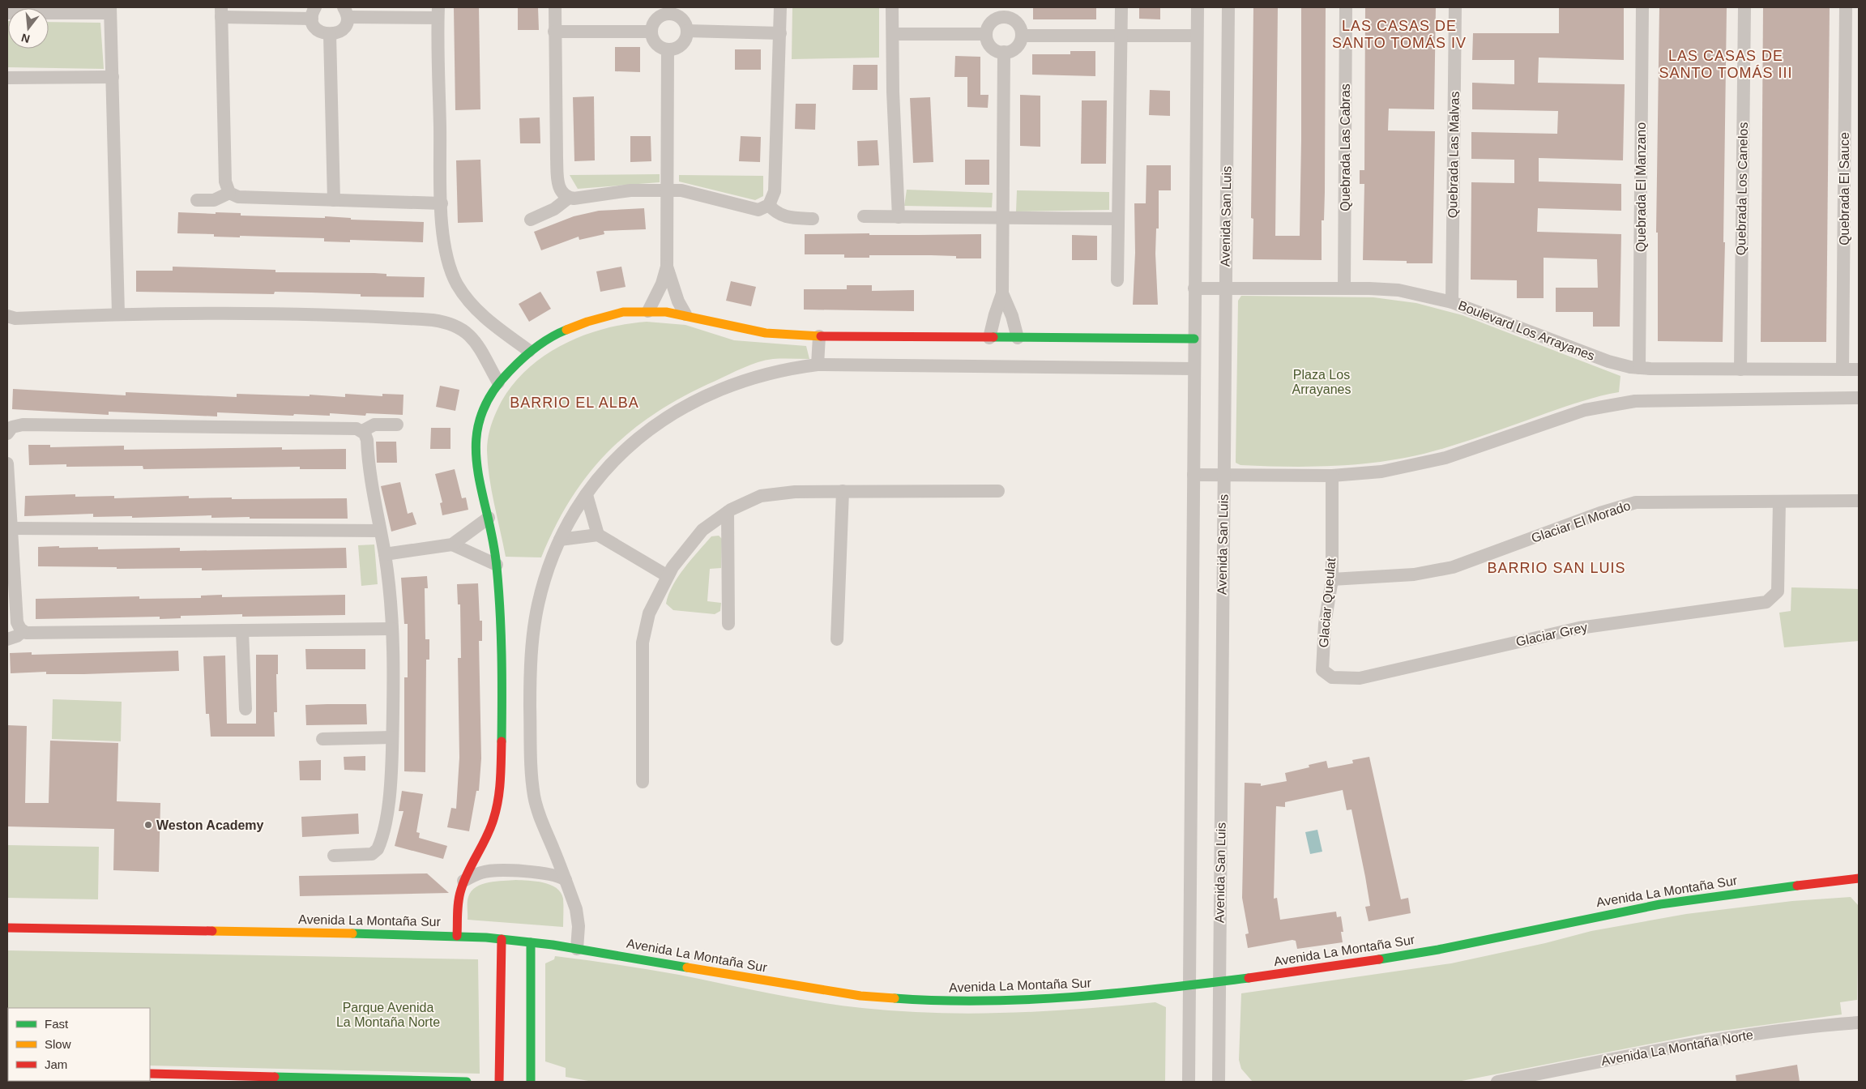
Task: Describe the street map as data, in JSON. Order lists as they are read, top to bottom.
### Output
{
  "streets": {
    "street": [
      "Quebrada Las Cabras",
      "Quebrada Las Malvas",
      "Quebrada El Manzano",
      "Quebrada Los Canelos",
      "Quebrada El Sauce",
      "Avenida San Luis",
      "Boulevard Los Arrayanes",
      "Glaciar El Morado",
      "Glaciar Queulat",
      "Glaciar Grey",
      "Avenida La Montaña Sur",
      "Avenida La Montaña Norte"
    ]
  },
  "crossings": [
    ["Quebrada Las Cabras", "Boulevard Los Arrayanes"],
    ["Quebrada Las Malvas", "Boulevard Los Arrayanes"],
    ["Quebrada El Manzano", "Boulevard Los Arrayanes"],
    ["Quebrada Los Canelos", "Boulevard Los Arrayanes"],
    ["Quebrada El Sauce", "Boulevard Los Arrayanes"],
    ["Avenida San Luis", "Boulevard Los Arrayanes"],
    ["Avenida San Luis", "Avenida La Montaña Sur"],
    ["Glaciar El Morado", "Glaciar Queulat"],
    ["Glaciar El Morado", "Glaciar Grey"],
    ["Glaciar Queulat", "Glaciar Grey"]
  ],
  "districts": [
    "LAS CASAS DE SANTO TOMÁS IV",
    "LAS CASAS DE SANTO TOMÁS III",
    "BARRIO EL ALBA",
    "BARRIO SAN LUIS"
  ],
  "parks": ["Plaza Los Arrayanes", "Parque Avenida La Montaña Norte"],
  "places": ["Weston Academy"],
  "legend": ["Fast", "Slow", "Jam"],
  "north": "bottom"
}
